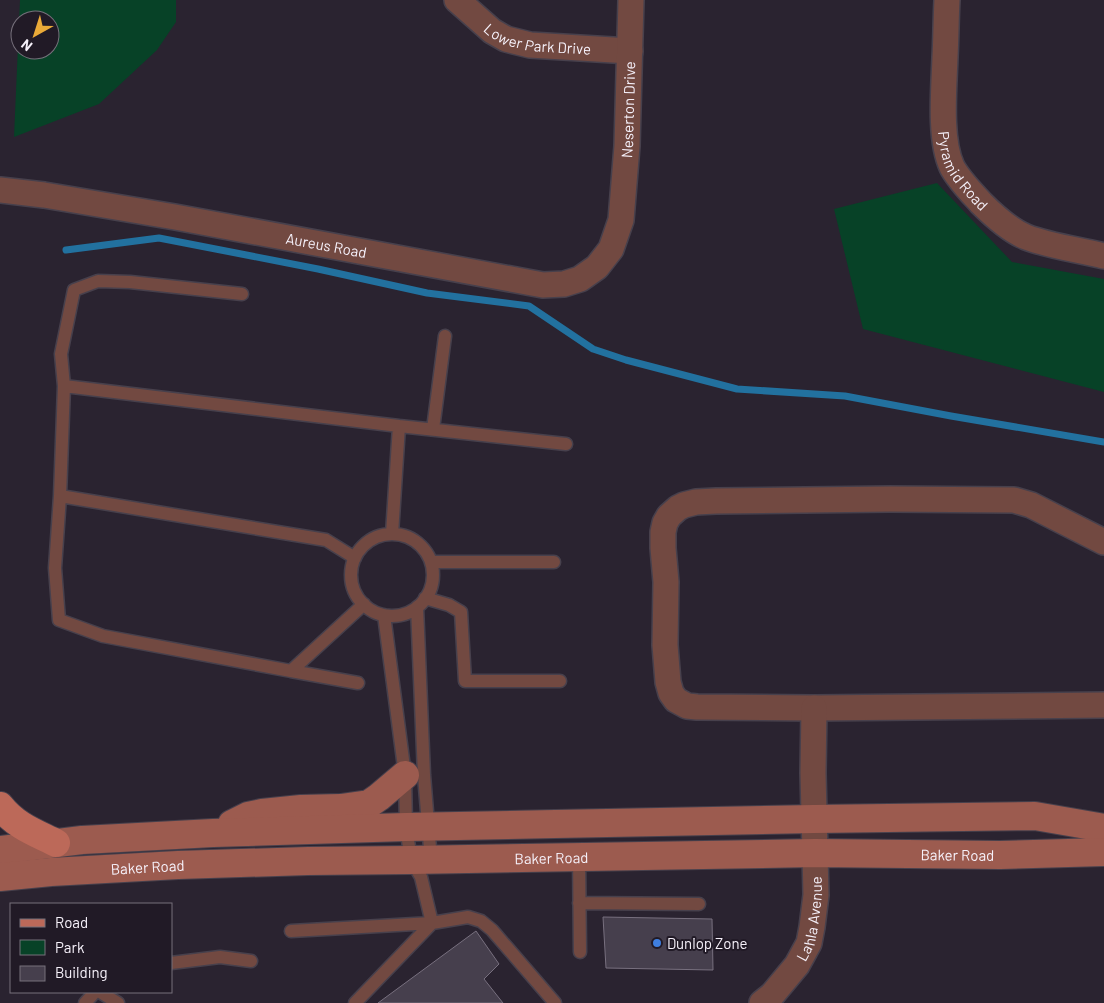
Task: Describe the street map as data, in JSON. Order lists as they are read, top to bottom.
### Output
{
  "streets": {
    "main road": ["Baker Road"],
    "street": [
      "Lower Park Drive",
      "Neserton Drive",
      "Pyramid Road",
      "Aureus Road",
      "Lahla Avenue"
    ]
  },
  "crossings": [
    ["Lower Park Drive", "Neserton Drive"],
    ["Neserton Drive", "Aureus Road"],
    ["Baker Road", "Lahla Avenue"]
  ],
  "places": ["Dunlop Zone"],
  "legend": ["Road", "Park", "Building"],
  "north": "bottom left"
}
